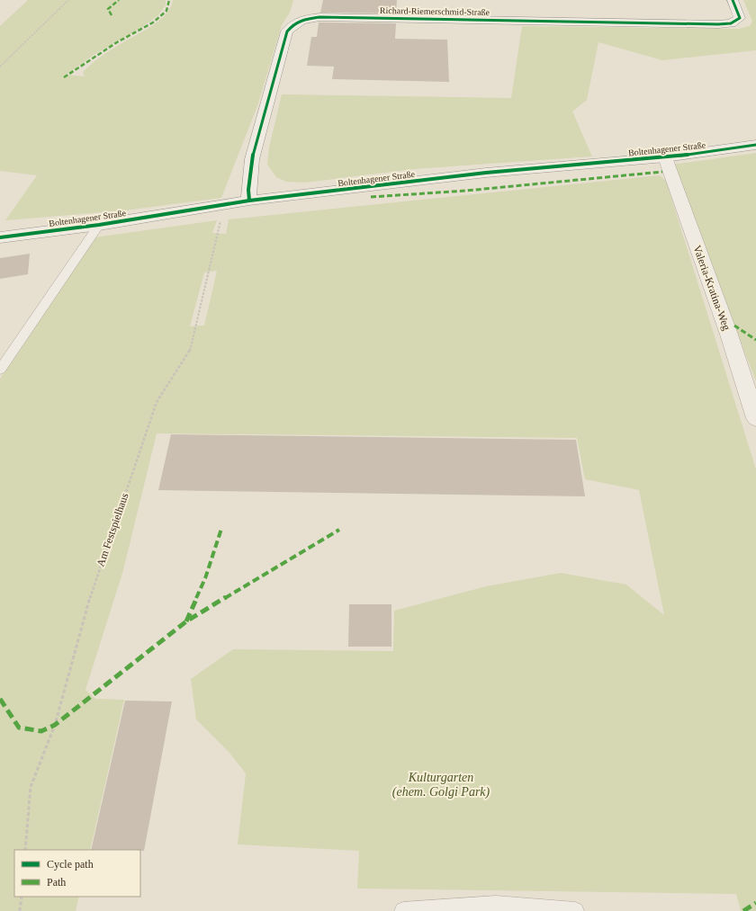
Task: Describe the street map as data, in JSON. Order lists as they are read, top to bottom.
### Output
{
  "streets": {
    "street": ["Richard-Riemerschmid-Straße", "Boltenhagener Straße", "Valeria-Kratina-Weg"],
    "path": ["Am Festspielhaus"]
  },
  "crossings": [
    ["Richard-Riemerschmid-Straße", "Boltenhagener Straße"],
    ["Boltenhagener Straße", "Valeria-Kratina-Weg"]
  ],
  "parks": ["Kulturgarten (ehem. Golgi Park)"],
  "legend": ["Cycle path", "Path"]
}
